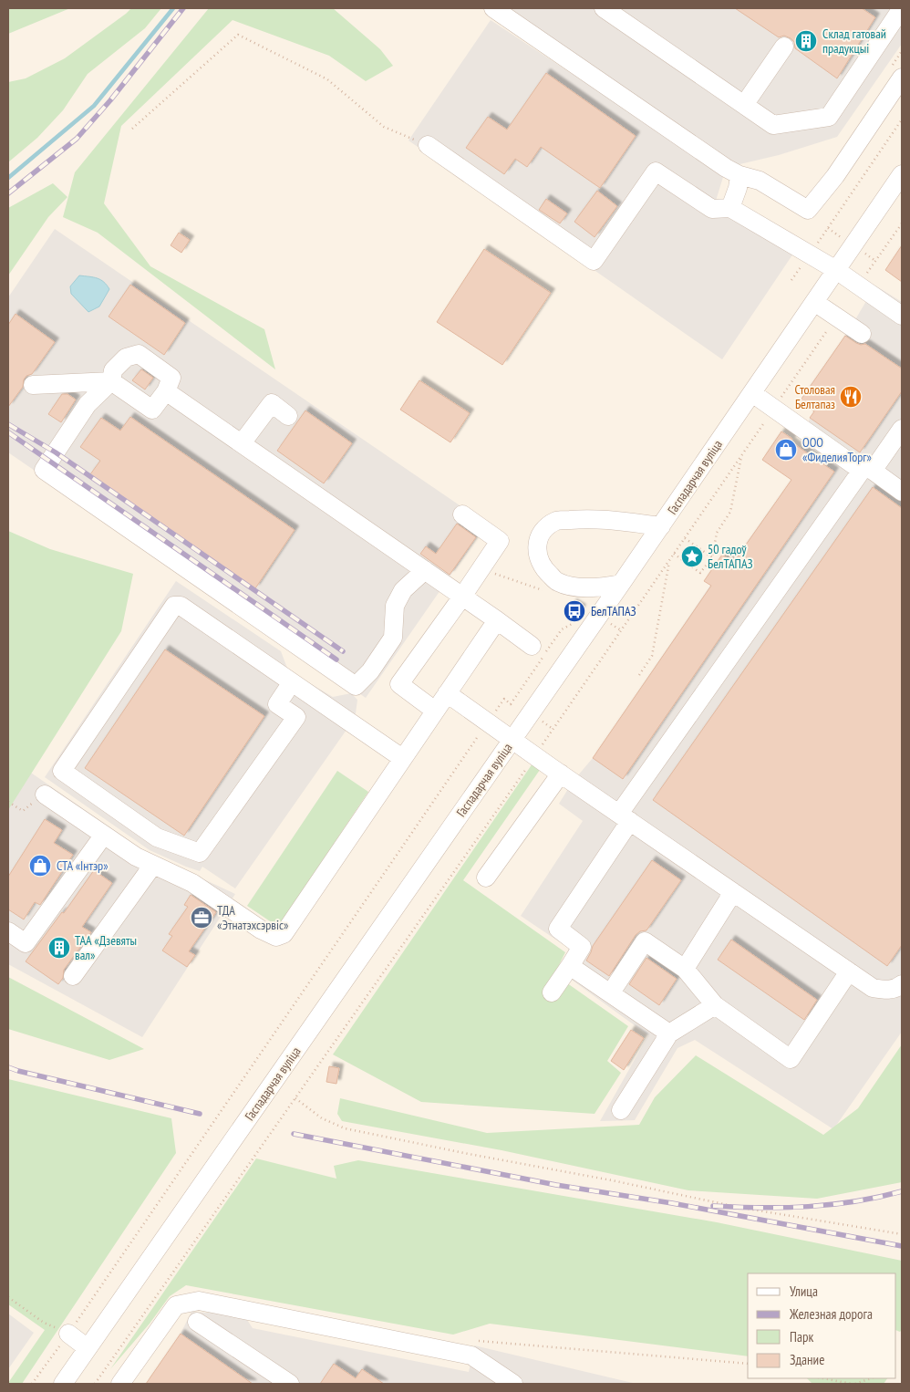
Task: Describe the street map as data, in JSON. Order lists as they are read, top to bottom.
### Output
{
  "streets": {
    "street": ["Гаспадарчая вуліца"]
  },
  "places": {
    "building": ["Склад гатовай прадукцыі", "ТАА «Дзевяты вал»"],
    "restaurant": ["Столовая Белтапаз"],
    "shop": ["ООО «ФиделияТорг»", "СТА «Інтэр»"],
    "place": ["50 гадоў БелТАПАЗ"],
    "bus stop": ["БелТАПАЗ"],
    "office": ["ТДА «Этнатэхсэрвіс»"]
  },
  "legend": [
    "Улица",
    "Железная дорога",
    "Парк",
    "Здание"
  ]
}
